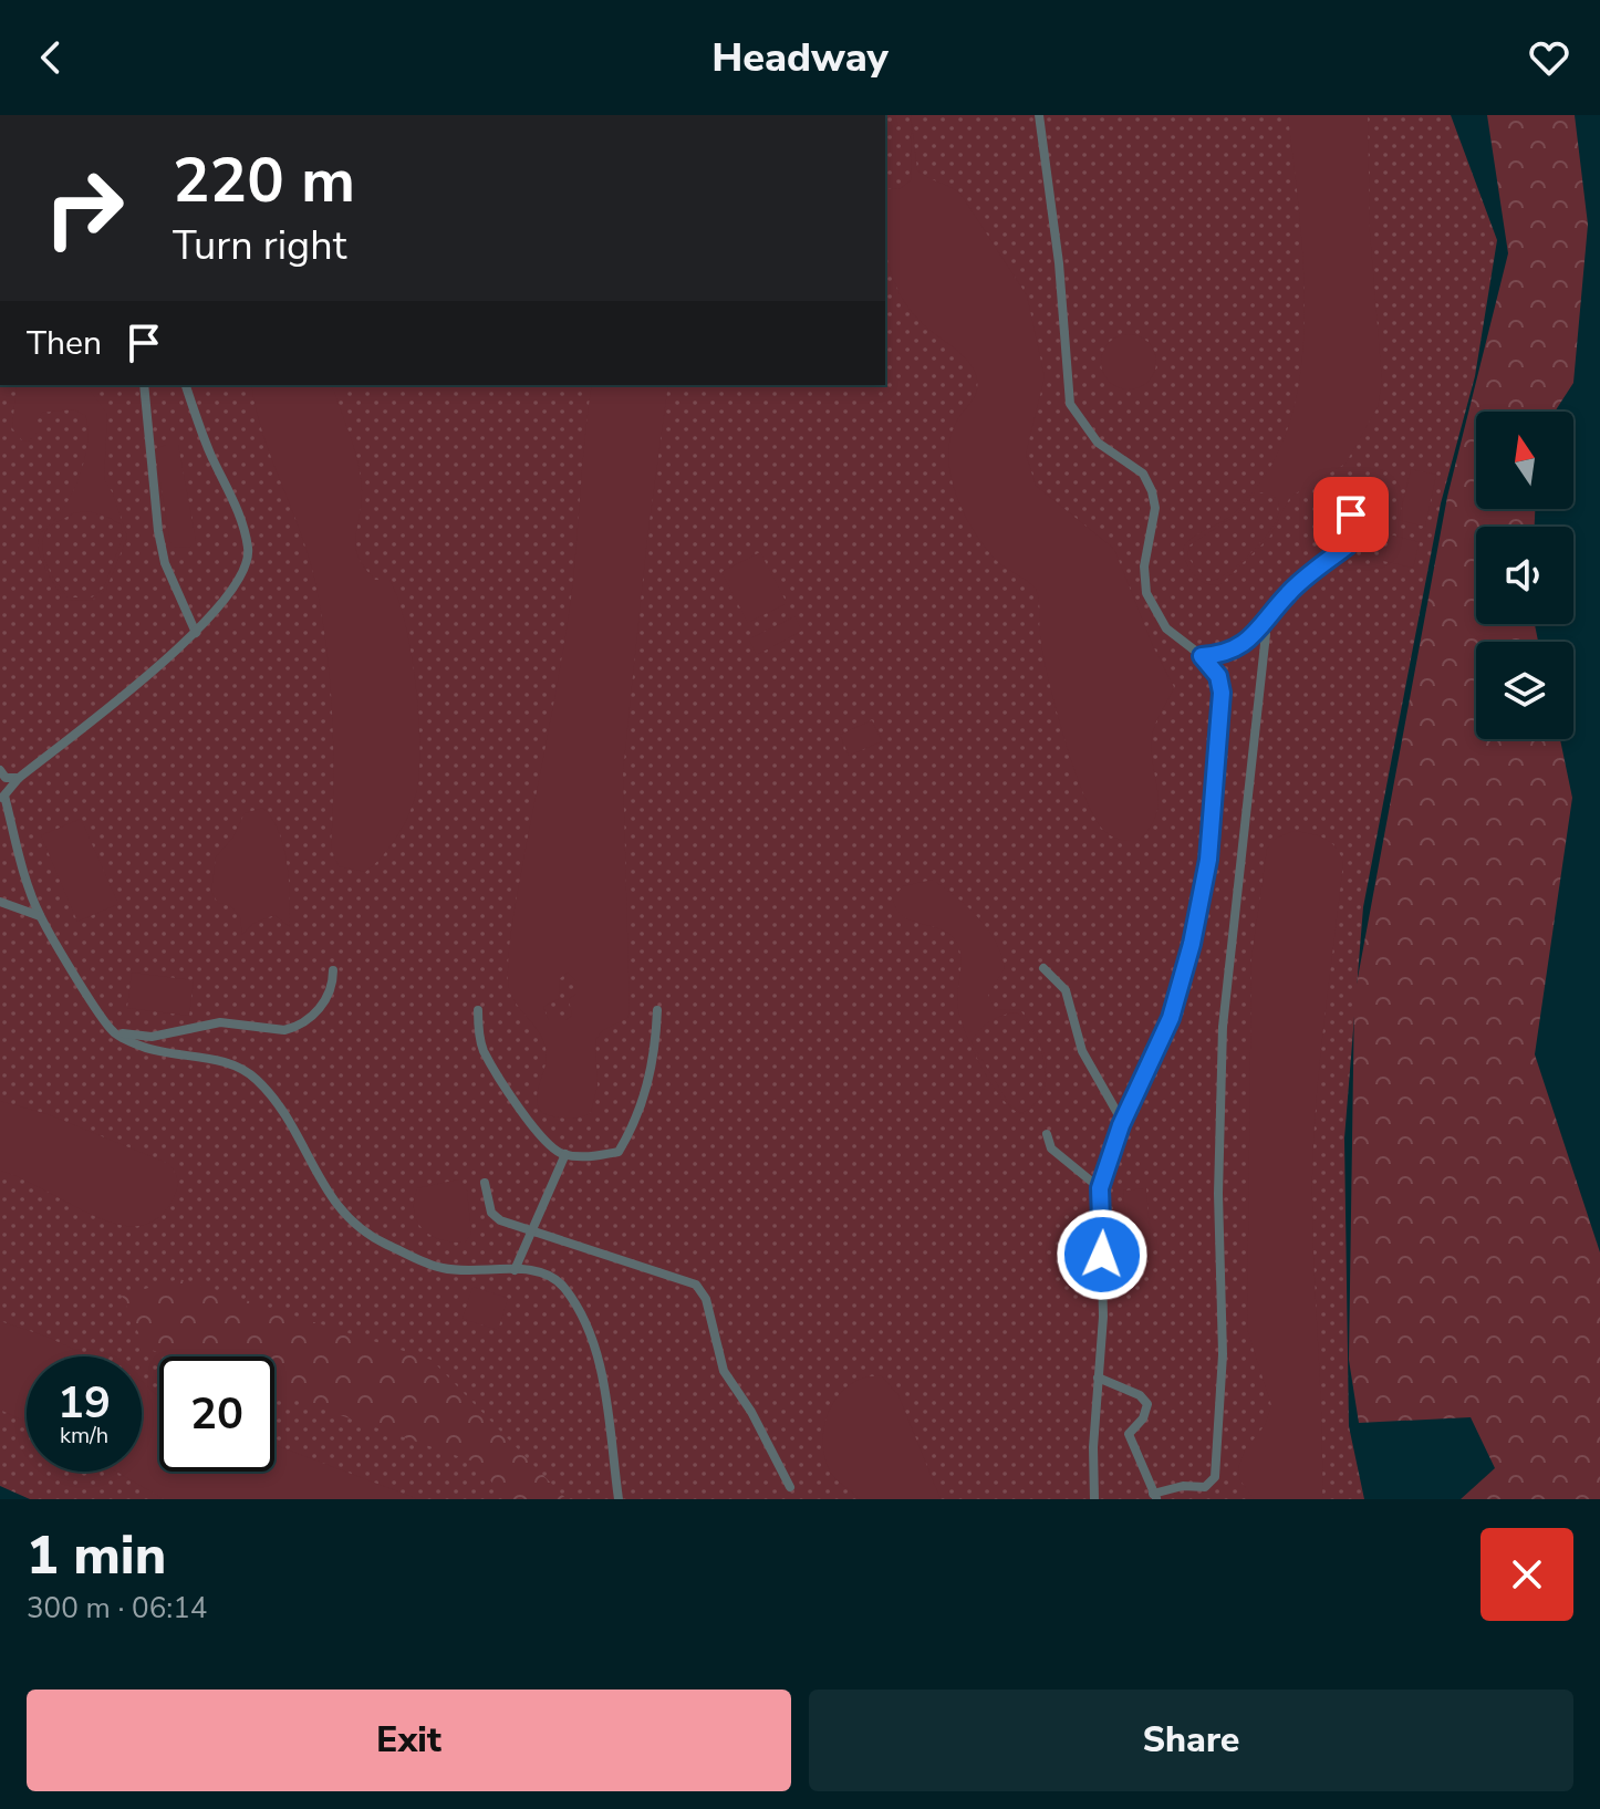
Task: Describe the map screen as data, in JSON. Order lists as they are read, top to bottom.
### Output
{
  "north": "top",
  "page": {
    "header": "Headway",
    "turn": ["220 m", "Turn right"],
    "then": "Then",
    "speed": "19 km/h",
    "limit": "20",
    "heading": ["1 min", "300 m · 06:14"],
    "buttons": ["Exit", "Share"]
  }
}
